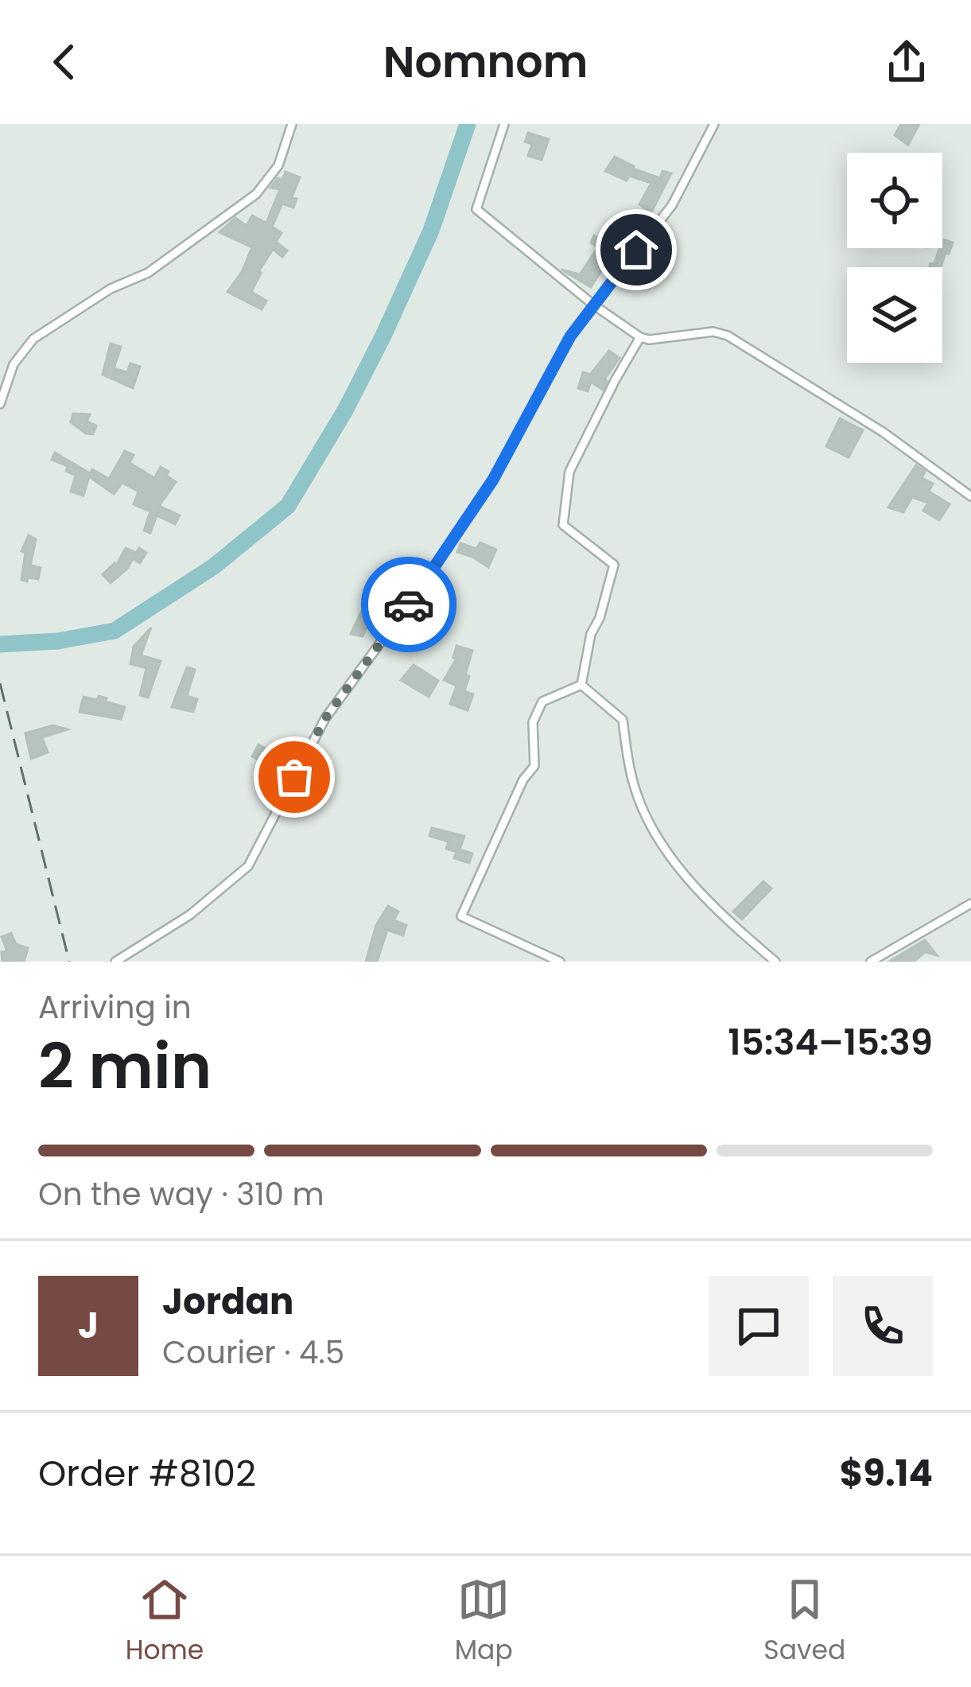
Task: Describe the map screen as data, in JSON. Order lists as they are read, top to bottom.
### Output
{
  "page": {
    "header": "Nomnom",
    "heading": ["2 min", "Arriving in", "15:34–15:39"],
    "panel": [
      "Jordan",
      "Courier · 4.5",
      "Order #8102",
      "$9.14"
    ],
    "bar": "On the way · 310 m",
    "round": "J",
    "tabs": ["Home", "Map", "Saved"]
  }
}
